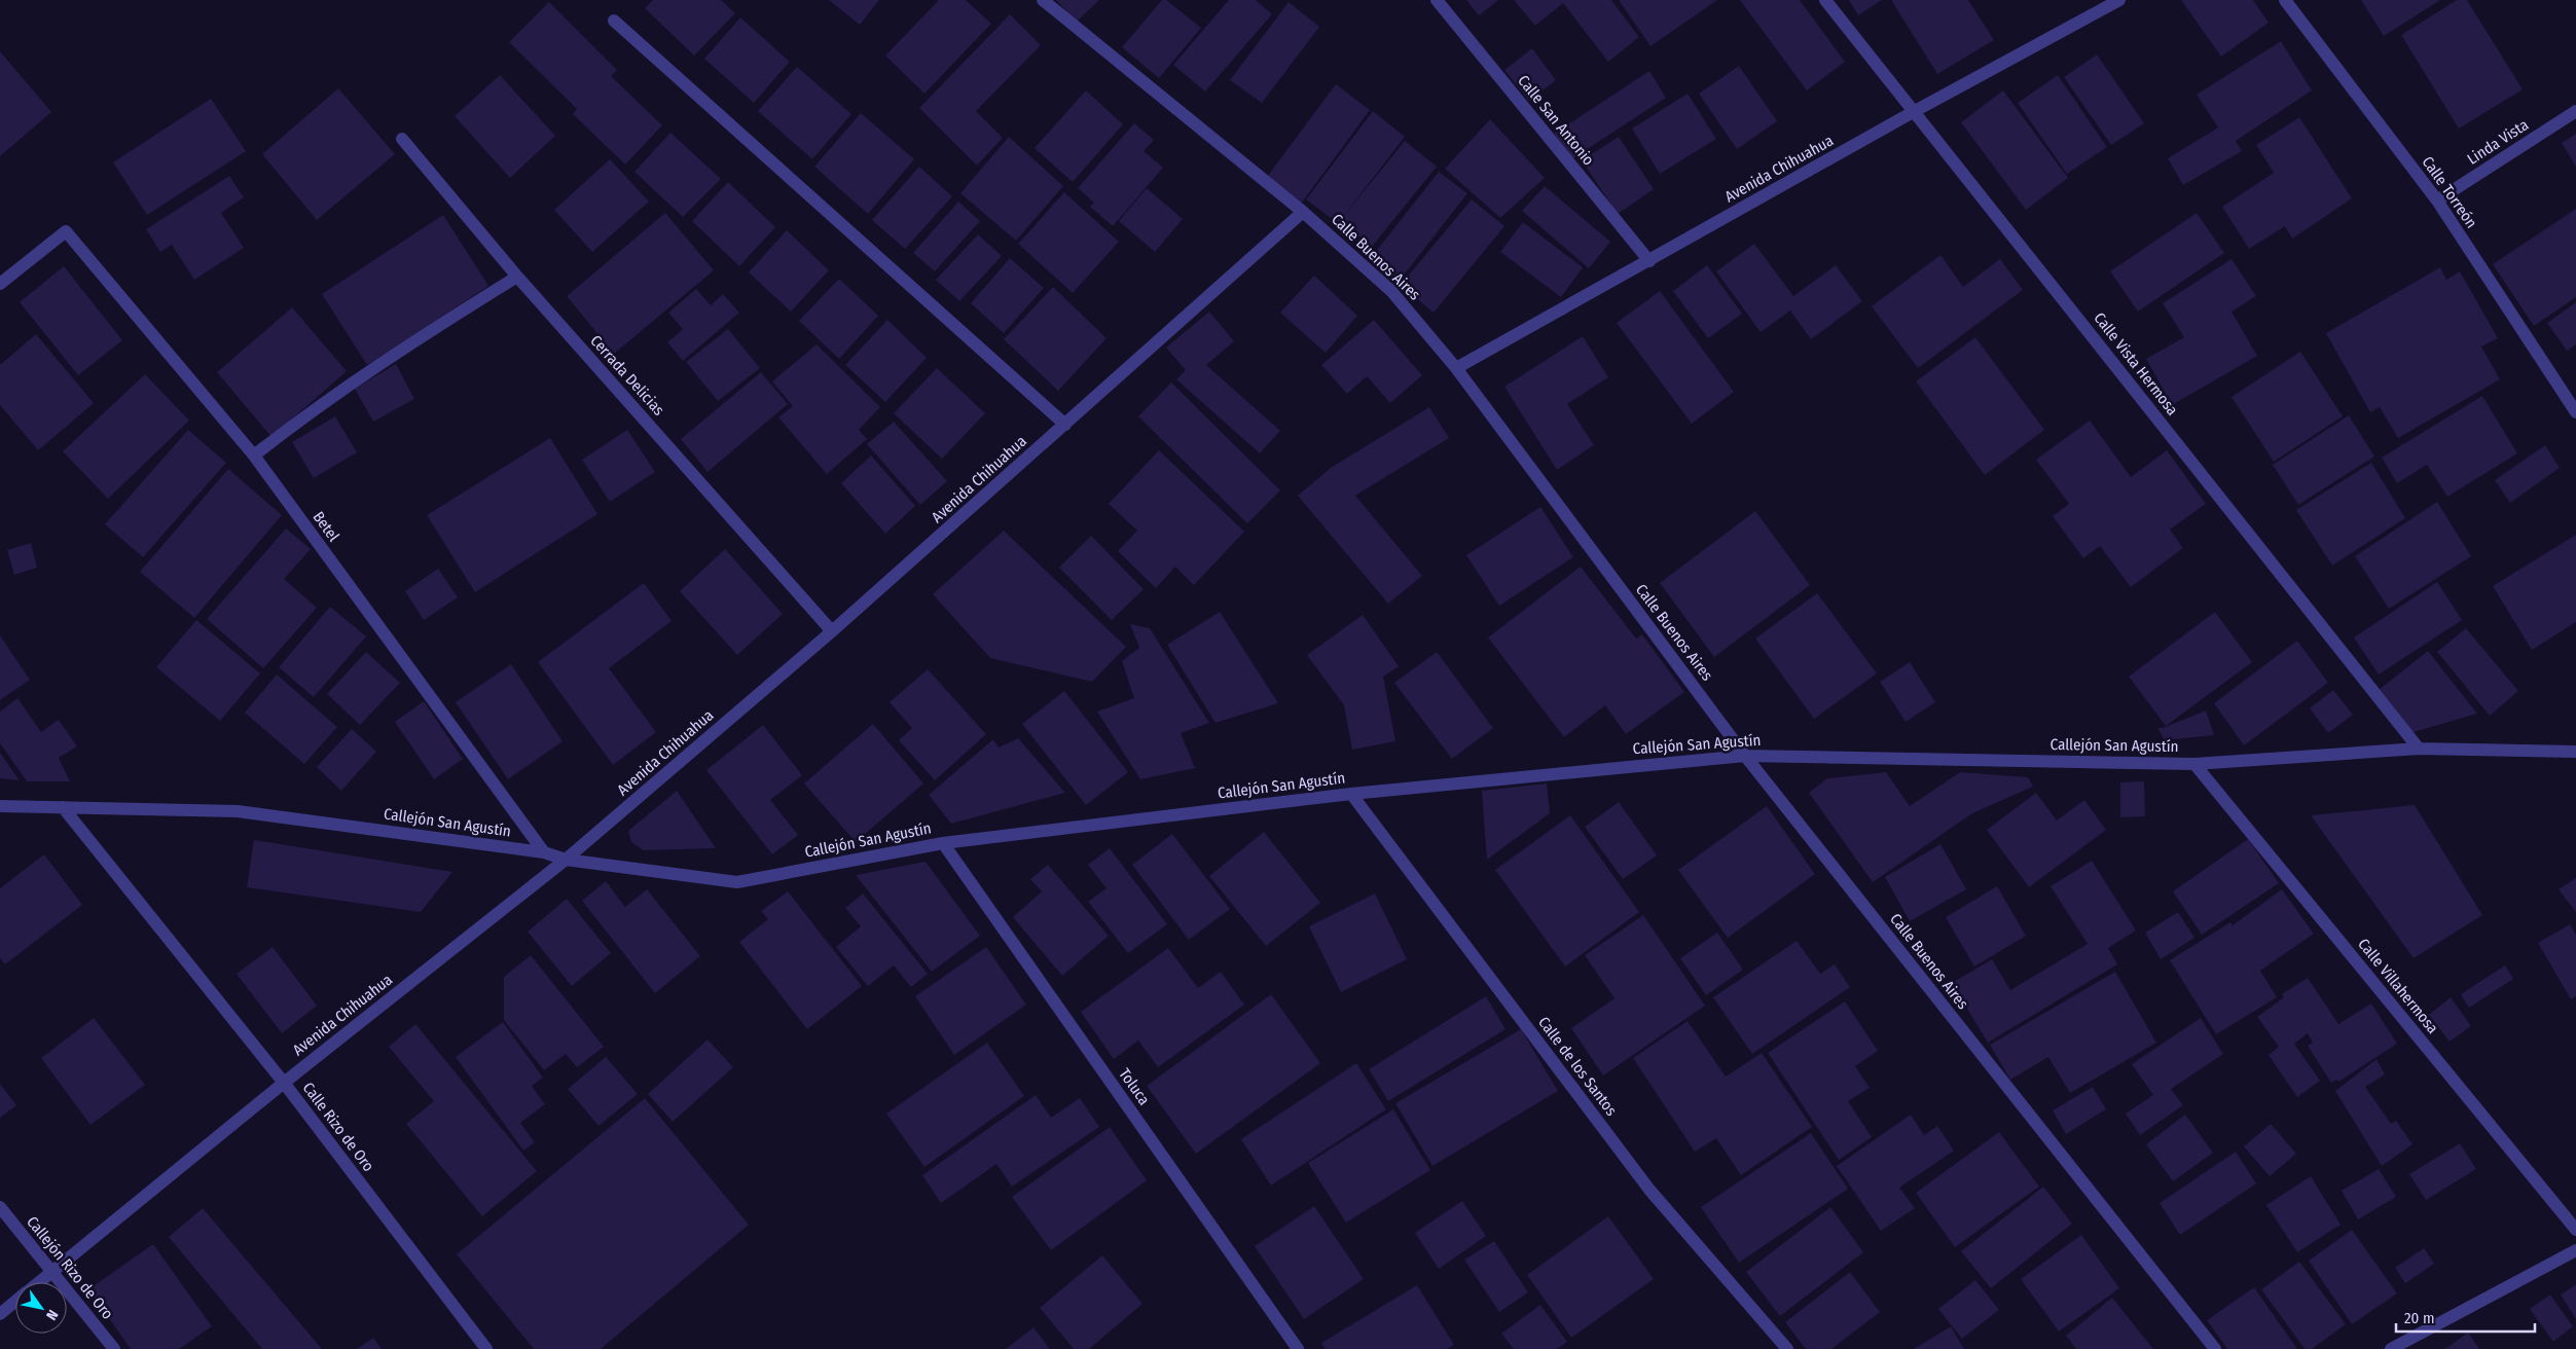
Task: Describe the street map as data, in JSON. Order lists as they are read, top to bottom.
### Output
{
  "streets": {
    "street": [
      "Calle San Antonio",
      "Linda Vista",
      "Avenida Chihuahua",
      "Calle Torreón",
      "Calle Buenos Aires",
      "Calle Vista Hermosa",
      "Cerrada Delicias",
      "Betel",
      "Callejón San Agustín",
      "Calle Villahermosa",
      "Calle de los Santos",
      "Toluca",
      "Calle Rizo de Oro",
      "Callejón Rizo de Oro"
    ]
  },
  "crossings": [
    ["Calle San Antonio", "Avenida Chihuahua"],
    ["Linda Vista", "Calle Torreón"],
    ["Avenida Chihuahua", "Calle Buenos Aires"],
    ["Avenida Chihuahua", "Calle Vista Hermosa"],
    ["Avenida Chihuahua", "Cerrada Delicias"],
    ["Avenida Chihuahua", "Callejón San Agustín"],
    ["Avenida Chihuahua", "Calle Rizo de Oro"],
    ["Avenida Chihuahua", "Callejón Rizo de Oro"],
    ["Calle Buenos Aires", "Callejón San Agustín"],
    ["Calle Vista Hermosa", "Callejón San Agustín"],
    ["Betel", "Callejón San Agustín"],
    ["Callejón San Agustín", "Calle Villahermosa"],
    ["Callejón San Agustín", "Calle de los Santos"],
    ["Callejón San Agustín", "Toluca"],
    ["Callejón San Agustín", "Calle Rizo de Oro"]
  ],
  "scale_bar": "20 m",
  "north": "bottom right"
}
